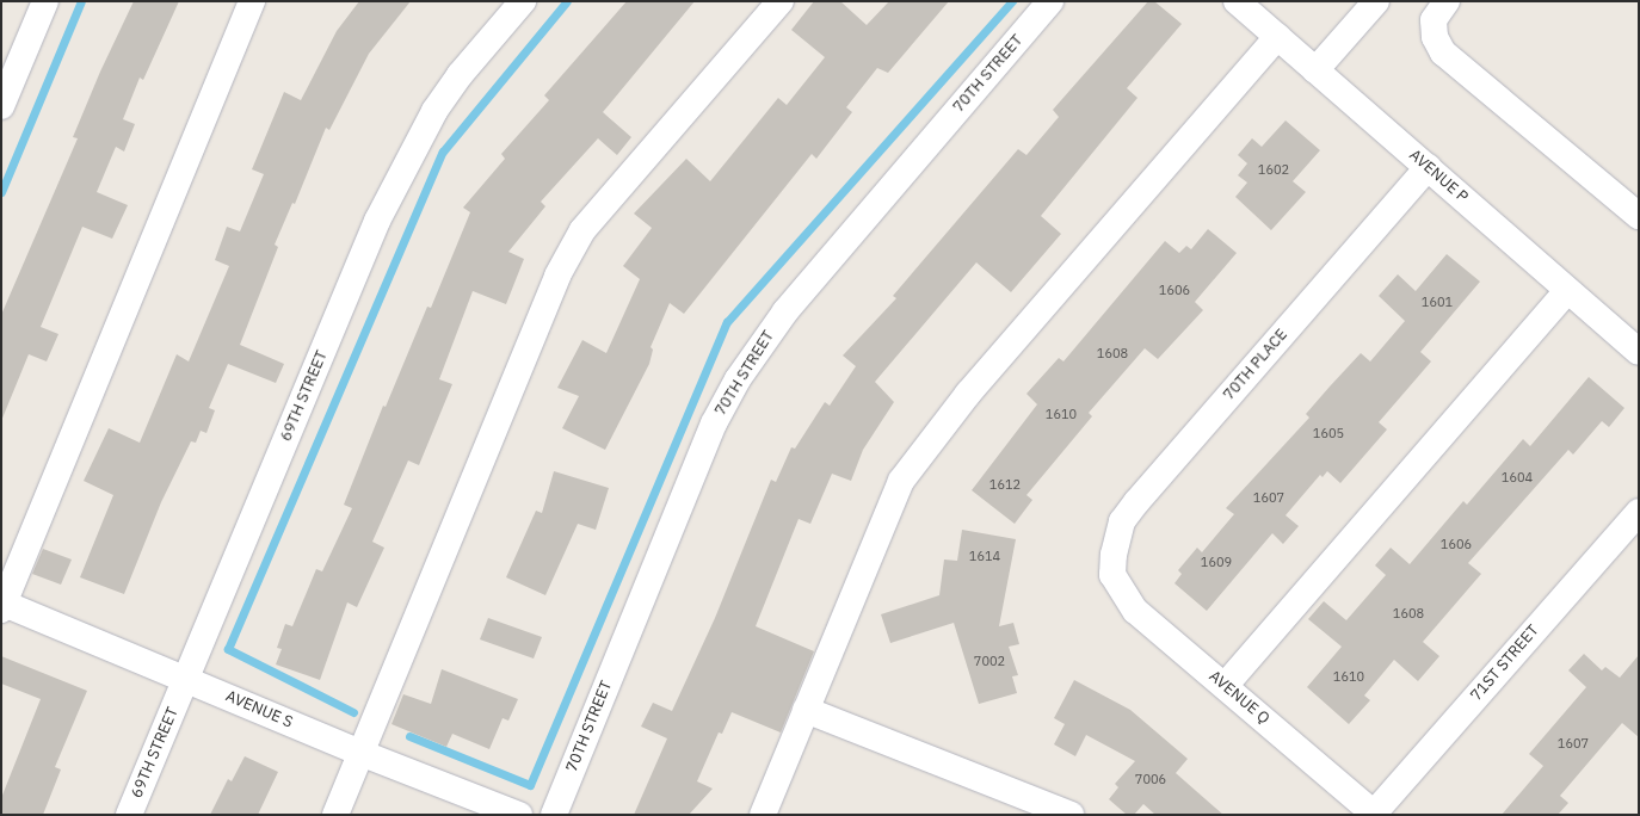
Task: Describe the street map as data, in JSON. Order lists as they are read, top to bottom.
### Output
{
  "streets": {
    "street": [
      "70TH STREET",
      "AVENUE P",
      "70TH PLACE",
      "69TH STREET",
      "71ST STREET",
      "AVENUE Q",
      "AVENUE S"
    ]
  },
  "crossings": [
    ["AVENUE P", "70TH PLACE"],
    ["70TH PLACE", "AVENUE Q"],
    ["69TH STREET", "AVENUE S"],
    ["71ST STREET", "AVENUE Q"]
  ],
  "house_numbers": [
    "1602",
    "1606",
    "1601",
    "1608",
    "1610",
    "1605",
    "1604",
    "1612",
    "1607",
    "1606",
    "1614",
    "1609",
    "1608",
    "7002",
    "1610",
    "1607",
    "7006"
  ]
}
